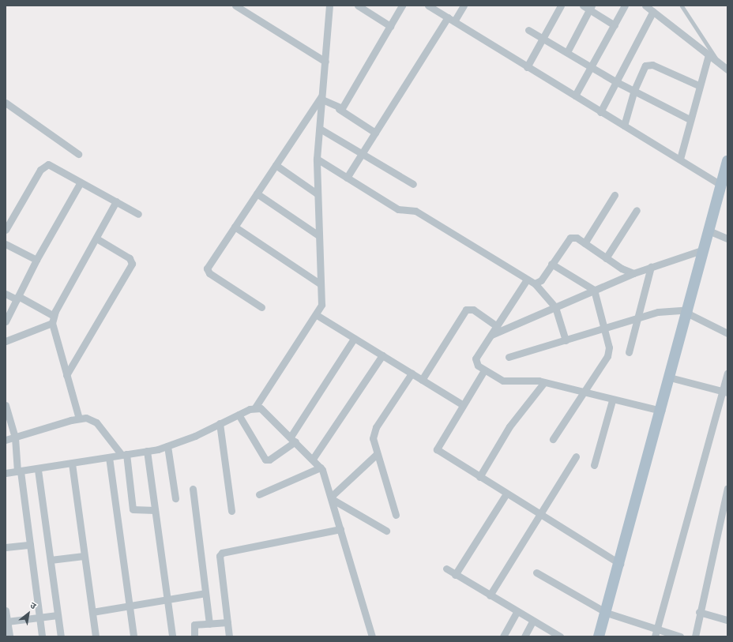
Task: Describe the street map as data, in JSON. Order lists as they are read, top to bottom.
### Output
{
  "north": "top right"
}
